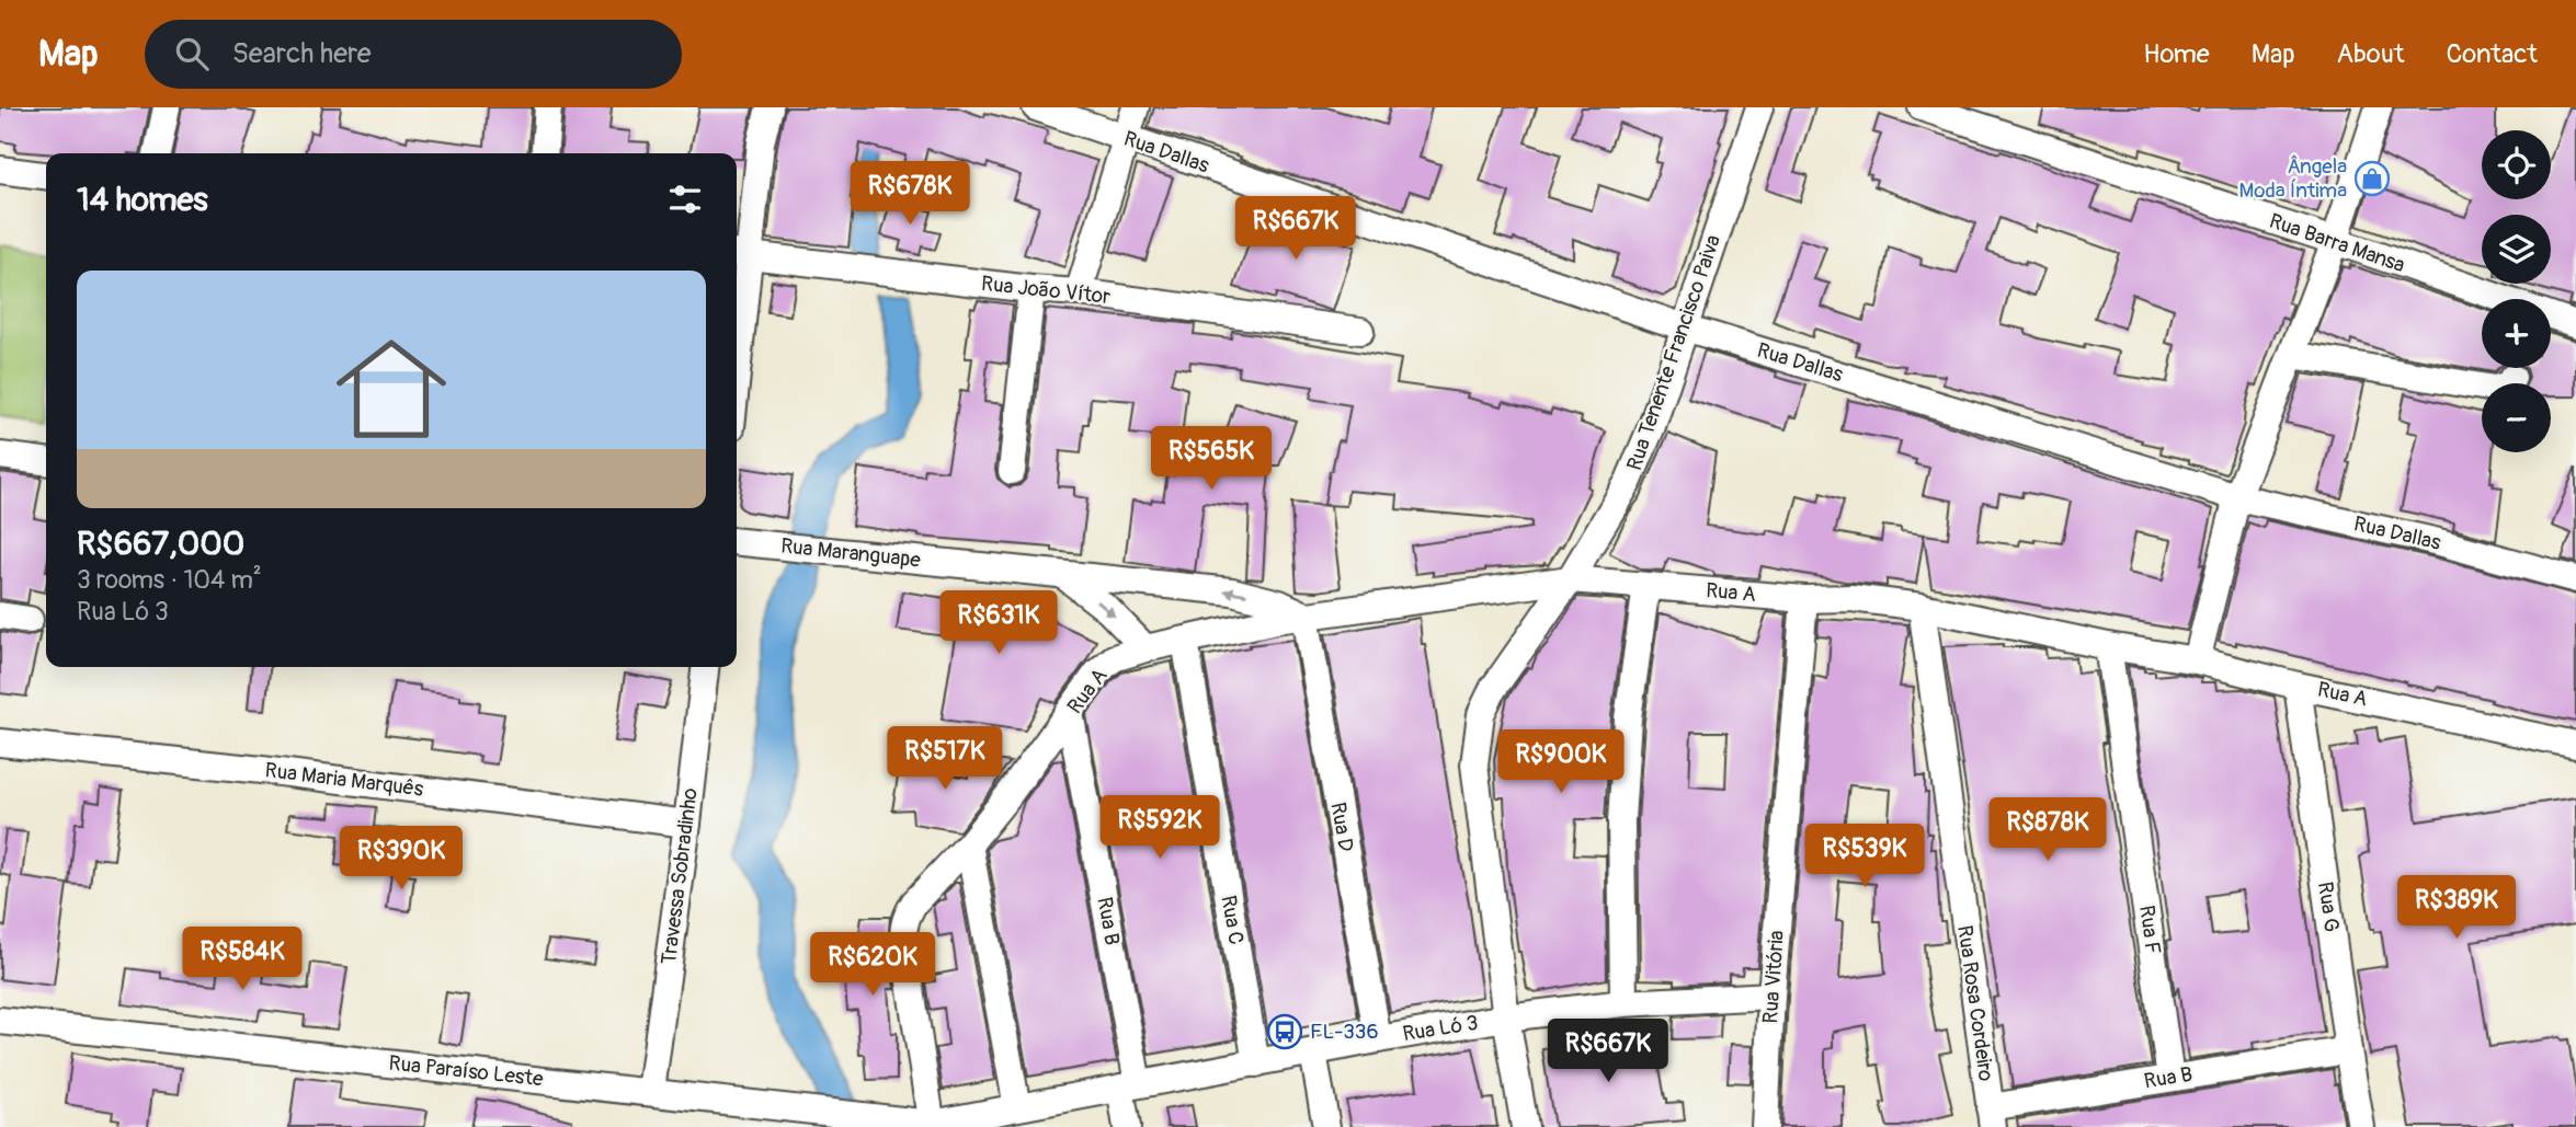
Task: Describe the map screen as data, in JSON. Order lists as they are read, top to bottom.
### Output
{
  "streets": {
    "street": [
      "Rua Dallas",
      "Rua Barra Mansa",
      "Rua João Vítor",
      "Rua Tenente Francisco Paiva",
      "Rua Maranguape",
      "Rua A",
      "Rua Maria Marquês",
      "Rua D",
      "Travessa Sobradinho",
      "Rua G",
      "Rua C",
      "Rua B",
      "Rua F",
      "Rua Vitória",
      "Rua Rosa Cordeiro",
      "Rua Ló 3",
      "Rua Paraíso Leste"
    ]
  },
  "crossings": [
    ["Rua Dallas", "Rua Tenente Francisco Paiva"],
    ["Rua Tenente Francisco Paiva", "Rua A"],
    ["Rua Tenente Francisco Paiva", "Rua Ló 3"],
    ["Rua Maranguape", "Rua A"],
    ["Rua Maranguape", "Rua D"],
    ["Rua A", "Rua D"],
    ["Rua A", "Rua G"],
    ["Rua A", "Rua C"],
    ["Rua A", "Rua B"],
    ["Rua A", "Rua F"],
    ["Rua A", "Rua Vitória"],
    ["Rua A", "Rua Rosa Cordeiro"],
    ["Rua A", "Rua Ló 3"],
    ["Rua A", "Rua Paraíso Leste"],
    ["Rua Maria Marquês", "Travessa Sobradinho"],
    ["Rua D", "Rua Ló 3"],
    ["Travessa Sobradinho", "Rua Paraíso Leste"],
    ["Rua G", "Rua B"],
    ["Rua C", "Rua Ló 3"],
    ["Rua B", "Rua F"],
    ["Rua B", "Rua Rosa Cordeiro"],
    ["Rua B", "Rua Ló 3"],
    ["Rua Vitória", "Rua Ló 3"],
    ["Rua Ló 3", "Rua Paraíso Leste"]
  ],
  "one_way": ["Rua Maranguape"],
  "places": {
    "shop": ["Ângela Moda Íntima"],
    "bus stop": ["FL-336"]
  },
  "page": {
    "header": "Map",
    "search": "Search here",
    "nav": [
      "Home",
      "Map",
      "About",
      "Contact"
    ],
    "map_buttons": ["+", "−"],
    "heading": "14 homes",
    "price": [
      "R$678K",
      "R$667K",
      "R$565K",
      "R$631K",
      "R$517K",
      "R$900K",
      "R$592K",
      "R$878K",
      "R$539K",
      "R$390K",
      "R$389K",
      "R$584K",
      "R$620K",
      "R$667K"
    ],
    "list": [
      {
        "name": "R$667,000",
        "note": "3 rooms · 104 m² · Rua Ló 3"
      }
    ]
  }
}
